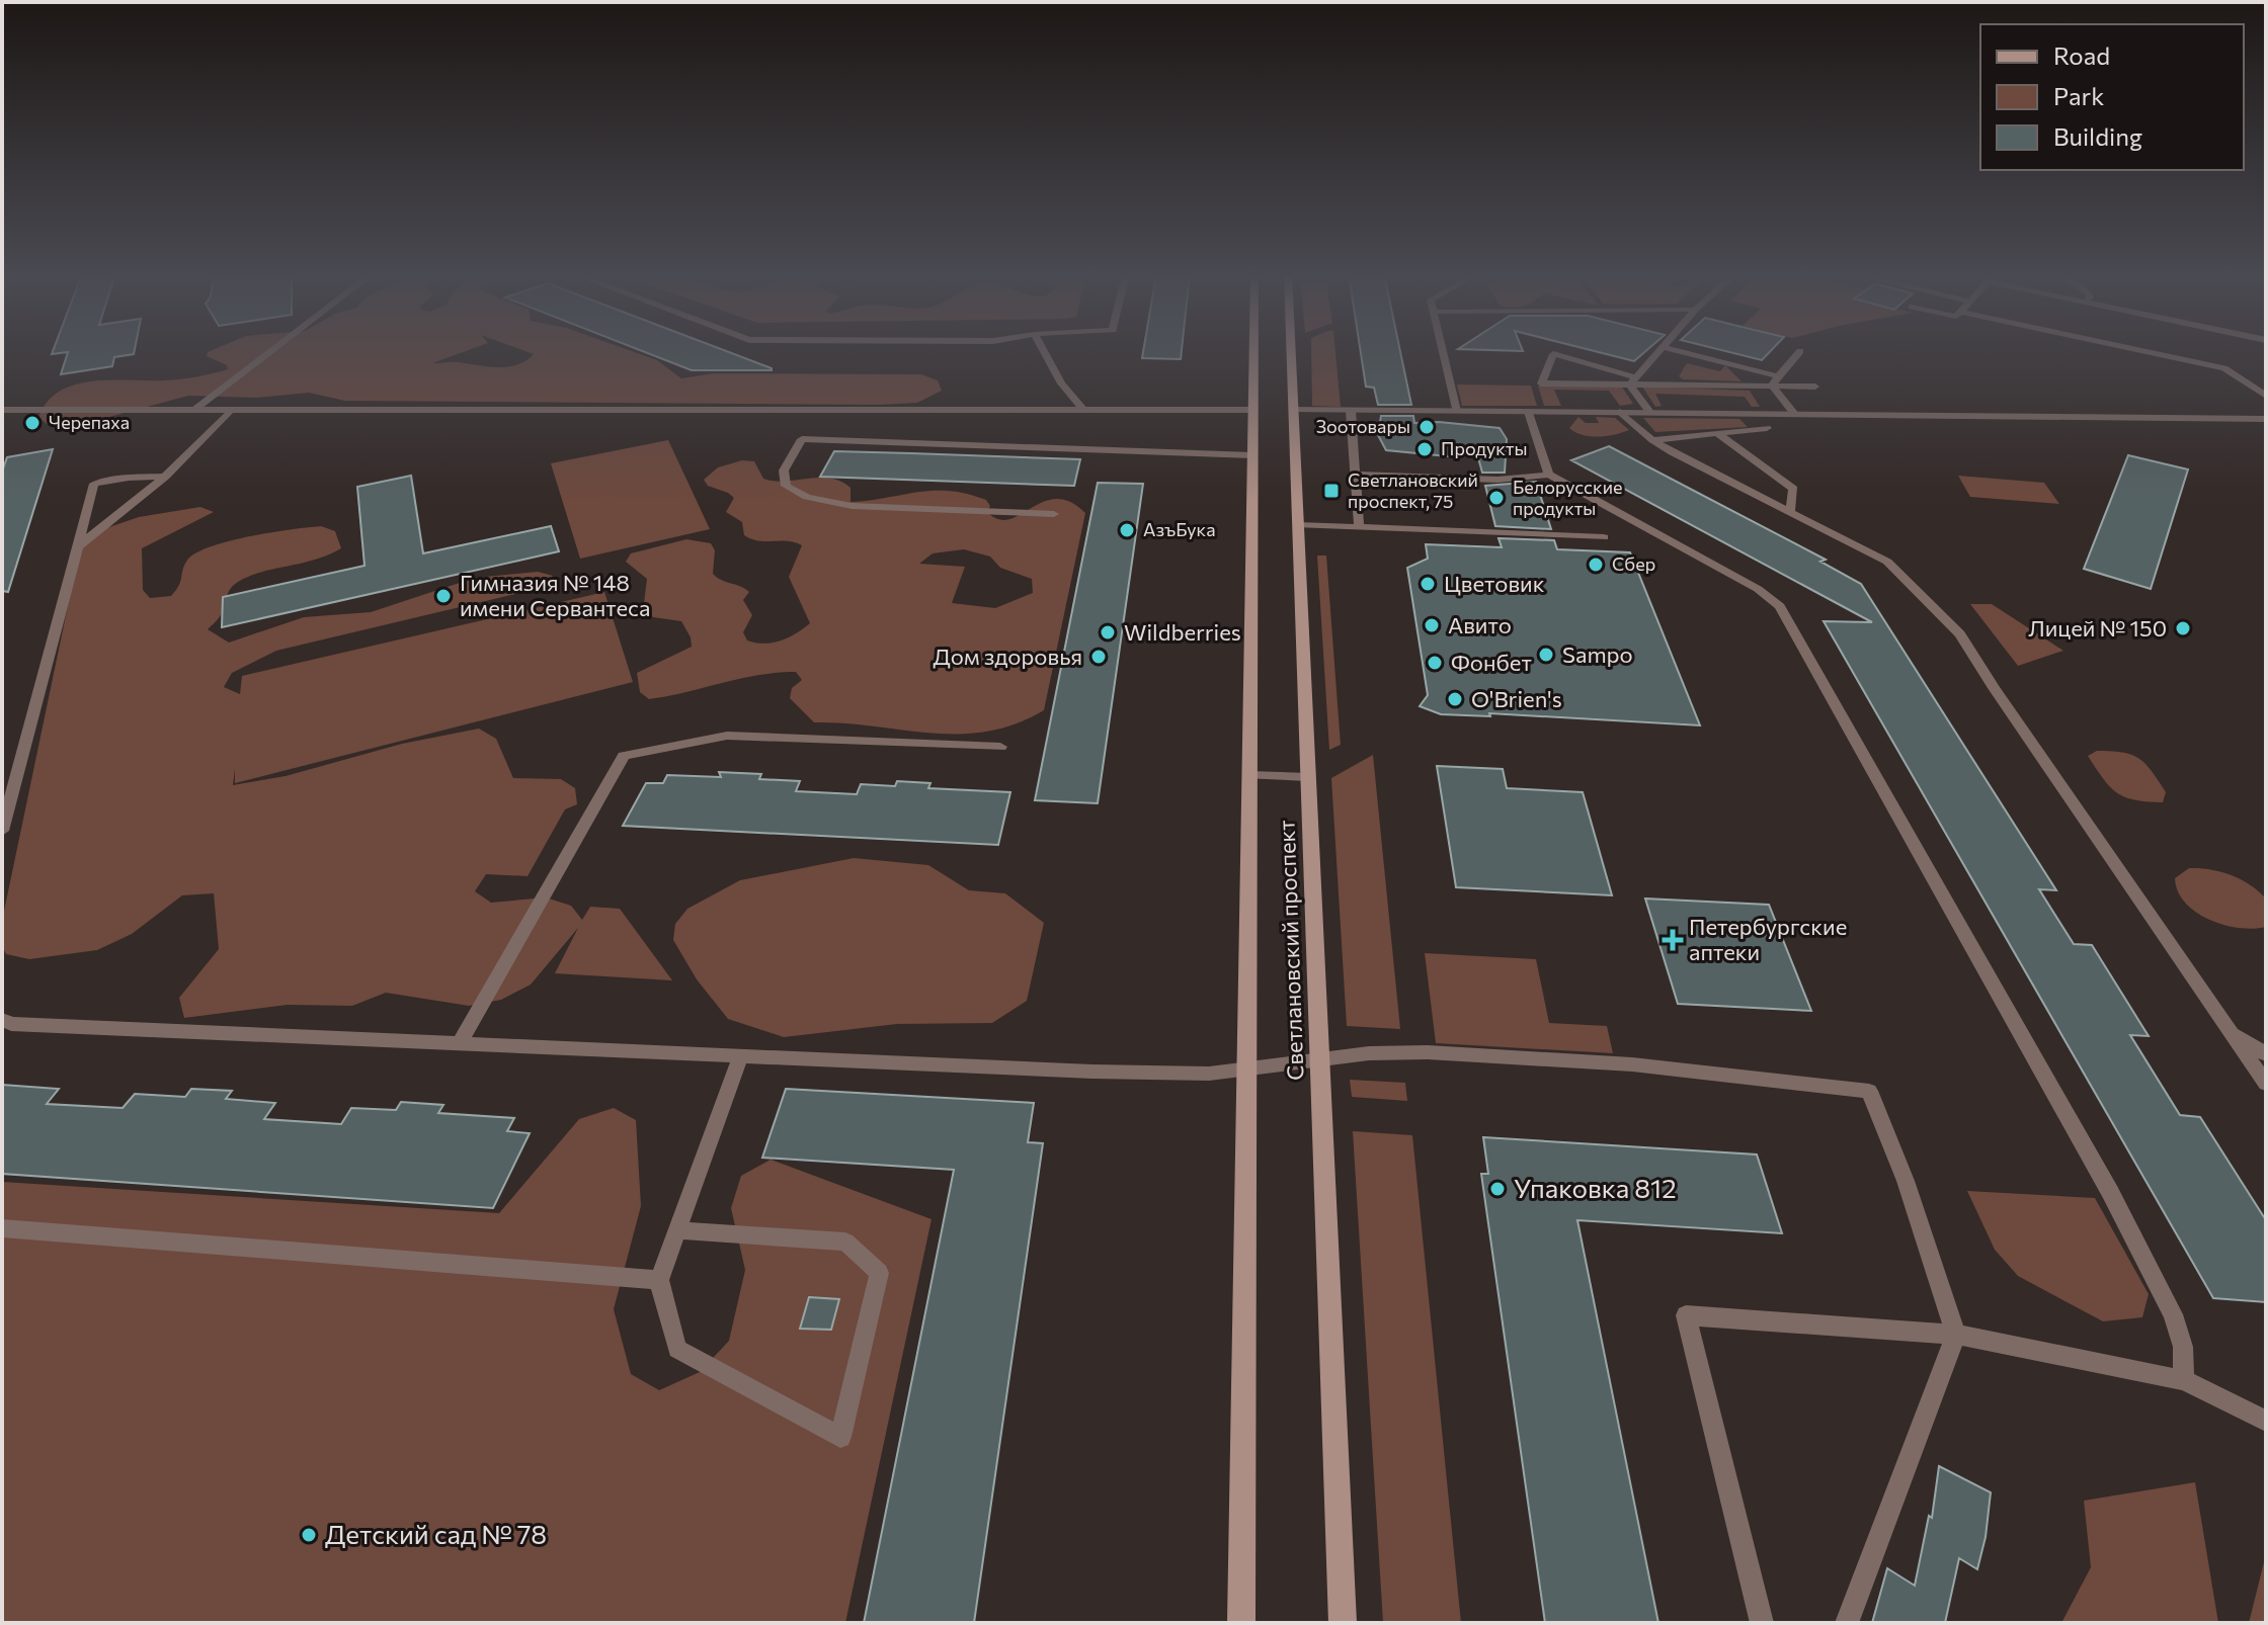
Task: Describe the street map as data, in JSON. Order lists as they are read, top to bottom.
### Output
{
  "streets": {
    "main road": ["Светлановский проспект"]
  },
  "places": {
    "other": [
      "Черепаха",
      "Зоотовары",
      "Продукты",
      "Белорусские продукты",
      "АзъБука",
      "Сбер",
      "Цветовик",
      "Гимназия № 148 имени Сервантеса",
      "Авито",
      "Лицей № 150",
      "Wildberries",
      "Sampo",
      "Дом здоровья",
      "Фонбет",
      "O'Brien's",
      "Упаковка 812",
      "Детский сад № 78"
    ],
    "transit": ["Светлановский проспект, 75"],
    "health": ["Петербургские аптеки"]
  },
  "legend": ["Road", "Park", "Building"]
}
